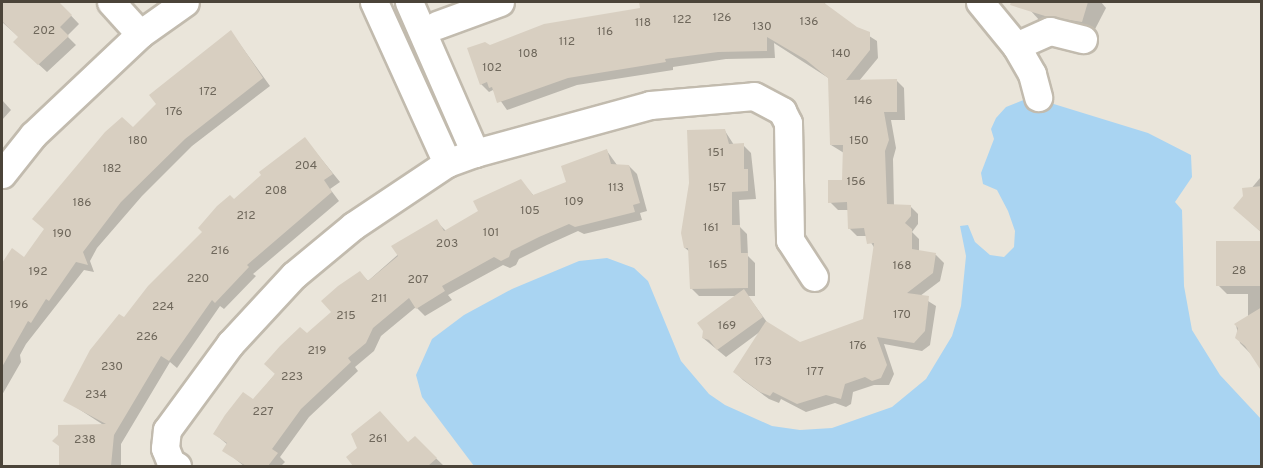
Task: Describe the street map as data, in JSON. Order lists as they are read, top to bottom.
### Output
{
  "house_numbers": [
    "126",
    "122",
    "136",
    "118",
    "130",
    "202",
    "116",
    "112",
    "108",
    "140",
    "102",
    "172",
    "146",
    "176",
    "180",
    "150",
    "151",
    "204",
    "182",
    "156",
    "113",
    "157",
    "208",
    "109",
    "186",
    "105",
    "212",
    "161",
    "101",
    "190",
    "203",
    "216",
    "165",
    "168",
    "28",
    "192",
    "220",
    "207",
    "211",
    "196",
    "224",
    "170",
    "215",
    "169",
    "226",
    "176",
    "219",
    "173",
    "230",
    "177",
    "223",
    "234",
    "227",
    "261",
    "238"
  ]
}
